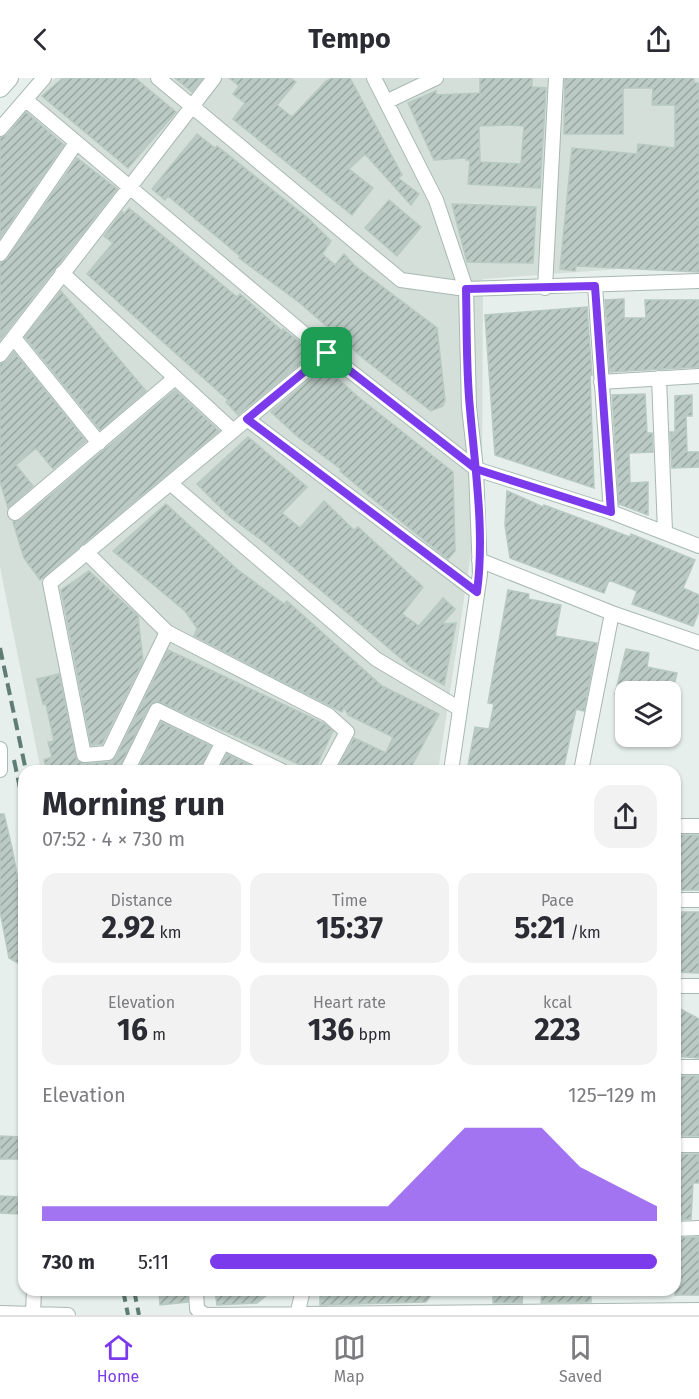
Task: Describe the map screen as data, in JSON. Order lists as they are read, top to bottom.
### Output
{
  "page": {
    "header": "Tempo",
    "heading": ["Morning run", "07:52 · 4 × 730 m"],
    "stats": [
      ["Distance", "2.92 km"],
      ["Time", "15:37"],
      ["Pace", "5:21 /km"],
      ["Elevation", "16 m"],
      ["Heart rate", "136 bpm"],
      ["kcal", "223"]
    ],
    "chart": ["Elevation", "125–129 m"],
    "list": [
      {
        "name": "730 m",
        "note": "5:11"
      }
    ],
    "tabs": ["Home", "Map", "Saved"]
  }
}
